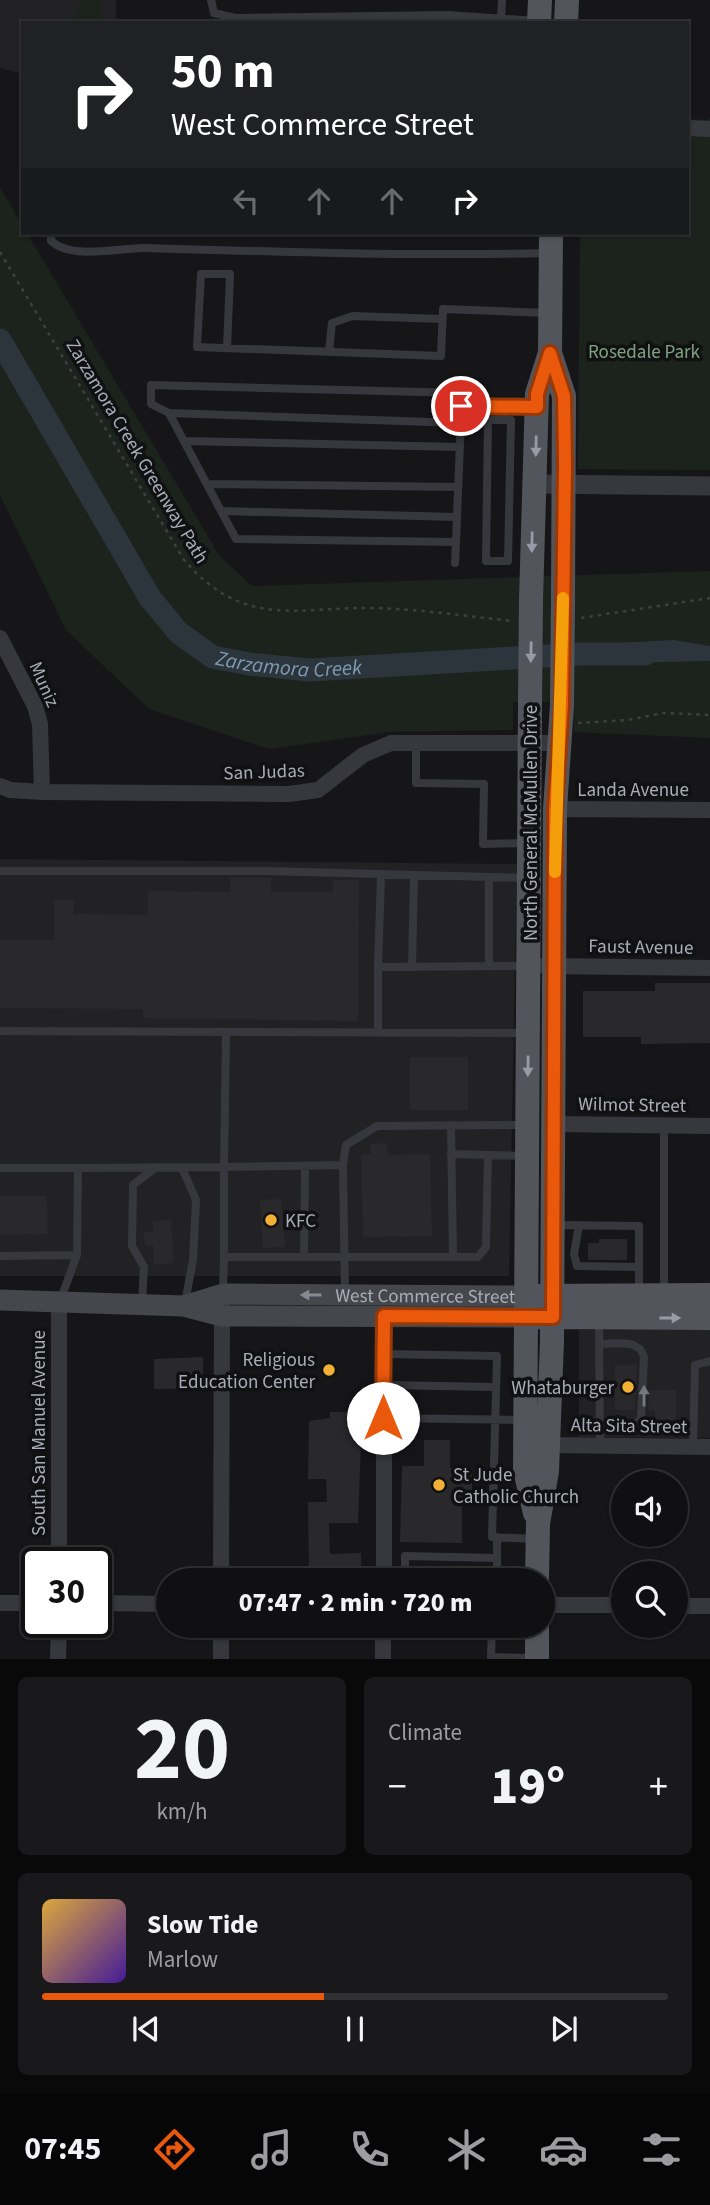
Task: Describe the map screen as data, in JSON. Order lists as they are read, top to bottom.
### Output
{
  "streets": {
    "main road": ["North General McMullen Drive", "West Commerce Street"],
    "street": [
      "Muniz",
      "San Judas",
      "Landa Avenue",
      "Faust Avenue",
      "Wilmot Street",
      "Alta Sita Street",
      "South San Manuel Avenue"
    ],
    "path": ["Zarzamora Creek Greenway Path"]
  },
  "crossings": [
    ["Muniz", "San Judas"],
    ["San Judas", "North General McMullen Drive"],
    ["Landa Avenue", "North General McMullen Drive"],
    ["North General McMullen Drive", "Faust Avenue"],
    ["North General McMullen Drive", "Wilmot Street"],
    ["North General McMullen Drive", "West Commerce Street"],
    ["North General McMullen Drive", "Alta Sita Street"],
    ["West Commerce Street", "South San Manuel Avenue"]
  ],
  "water": ["Zarzamora Creek"],
  "parks": ["Rosedale Park"],
  "places": [
    "KFC",
    "Religious Education Center",
    "Whataburger",
    "St Jude Catholic Church"
  ],
  "page": {
    "turn": ["50 m", "West Commerce Street"],
    "limit": "30",
    "trip": "07:47 · 2 min · 720 m",
    "tile": [
      ["20", "km/h"],
      "Climate"
    ],
    "heat": ["−", "19°", "+"],
    "song": ["Slow Tide", "Marlow"],
    "tabs": "07:45"
  }
}
